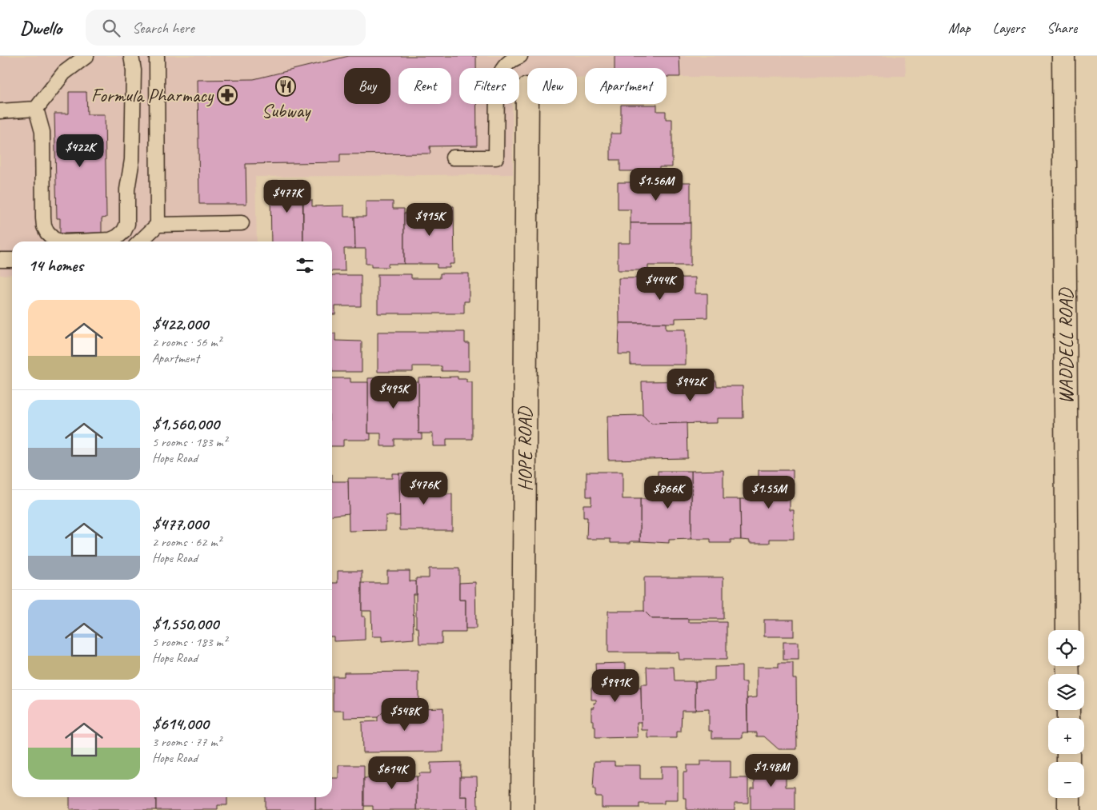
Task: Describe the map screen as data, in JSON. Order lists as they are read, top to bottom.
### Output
{
  "streets": {
    "street": ["WADDELL ROAD", "HOPE ROAD"]
  },
  "places": {
    "restaurant": ["Subway"],
    "pharmacy": ["Formula Pharmacy"]
  },
  "page": {
    "header": "Dwello",
    "search": "Search here",
    "nav": ["Map", "Layers", "Share"],
    "chip": [
      "Buy",
      "Rent",
      "Filters",
      "New",
      "Apartment"
    ],
    "price": [
      "$422K",
      "$1.56M",
      "$477K",
      "$915K",
      "$444K",
      "$942K",
      "$495K",
      "$476K",
      "$866K",
      "$1.55M",
      "$991K",
      "$548K",
      "$1.48M",
      "$614K"
    ],
    "heading": "14 homes",
    "list": [
      {
        "name": "$422,000",
        "note": "2 rooms · 56 m² · Apartment"
      },
      {
        "name": "$1,560,000",
        "note": "5 rooms · 183 m² · Hope Road"
      },
      {
        "name": "$477,000",
        "note": "2 rooms · 62 m² · Hope Road"
      },
      {
        "name": "$1,550,000",
        "note": "5 rooms · 183 m² · Hope Road"
      },
      {
        "name": "$614,000",
        "note": "3 rooms · 77 m² · Hope Road"
      }
    ],
    "map_buttons": ["+", "−"]
  }
}
